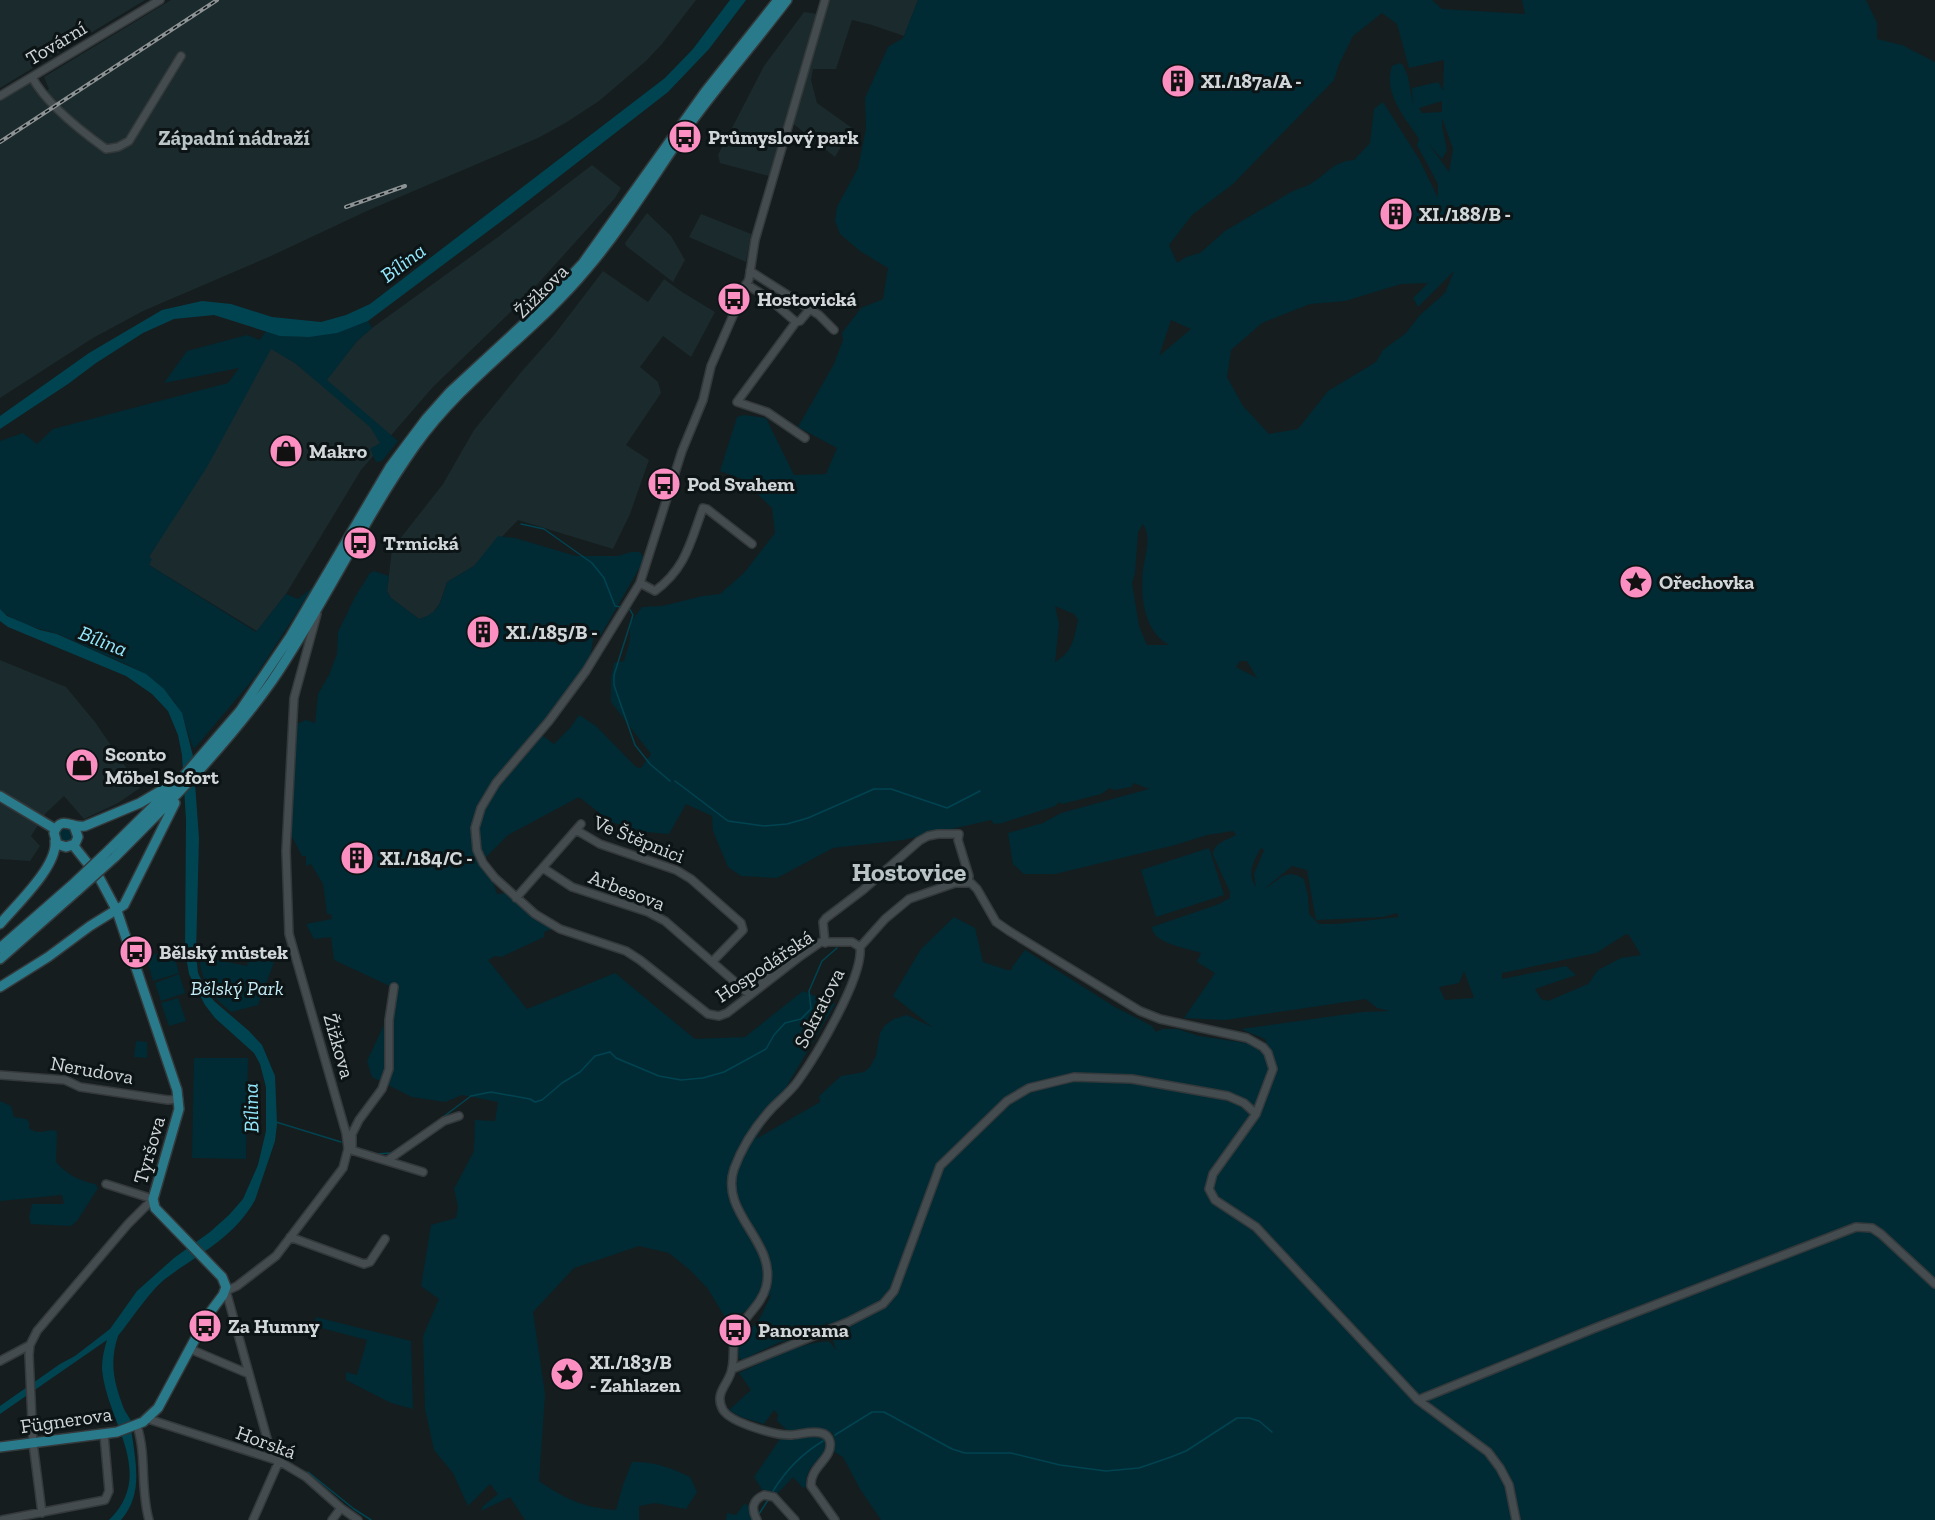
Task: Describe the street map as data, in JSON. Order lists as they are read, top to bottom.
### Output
{
  "streets": {
    "main road": ["Žižkova", "Tyršova", "Fügnerova"],
    "street": [
      "Tovární",
      "Ve Štěpnici",
      "Arbesova",
      "Hospodářská",
      "Sokratova",
      "Nerudova",
      "Horská"
    ]
  },
  "crossings": [
    ["Ve Štěpnici", "Arbesova"],
    ["Arbesova", "Hospodářská"],
    ["Hospodářská", "Sokratova"],
    ["Nerudova", "Tyršova"]
  ],
  "districts": ["Západní nádraží", "Hostovice"],
  "water": ["Bílina"],
  "parks": ["Bělský Park"],
  "places": {
    "building": [
      "XI./187a/A -",
      "XI./188/B -",
      "XI./185/B -",
      "XI./184/C -"
    ],
    "bus stop": [
      "Průmyslový park",
      "Hostovická",
      "Pod Svahem",
      "Trmická",
      "Bělský můstek",
      "Za Humny",
      "Panorama"
    ],
    "shop": ["Makro", "Sconto Möbel Sofort"],
    "place": ["Ořechovka", "XI./183/B - Zahlazen"]
  }
}
